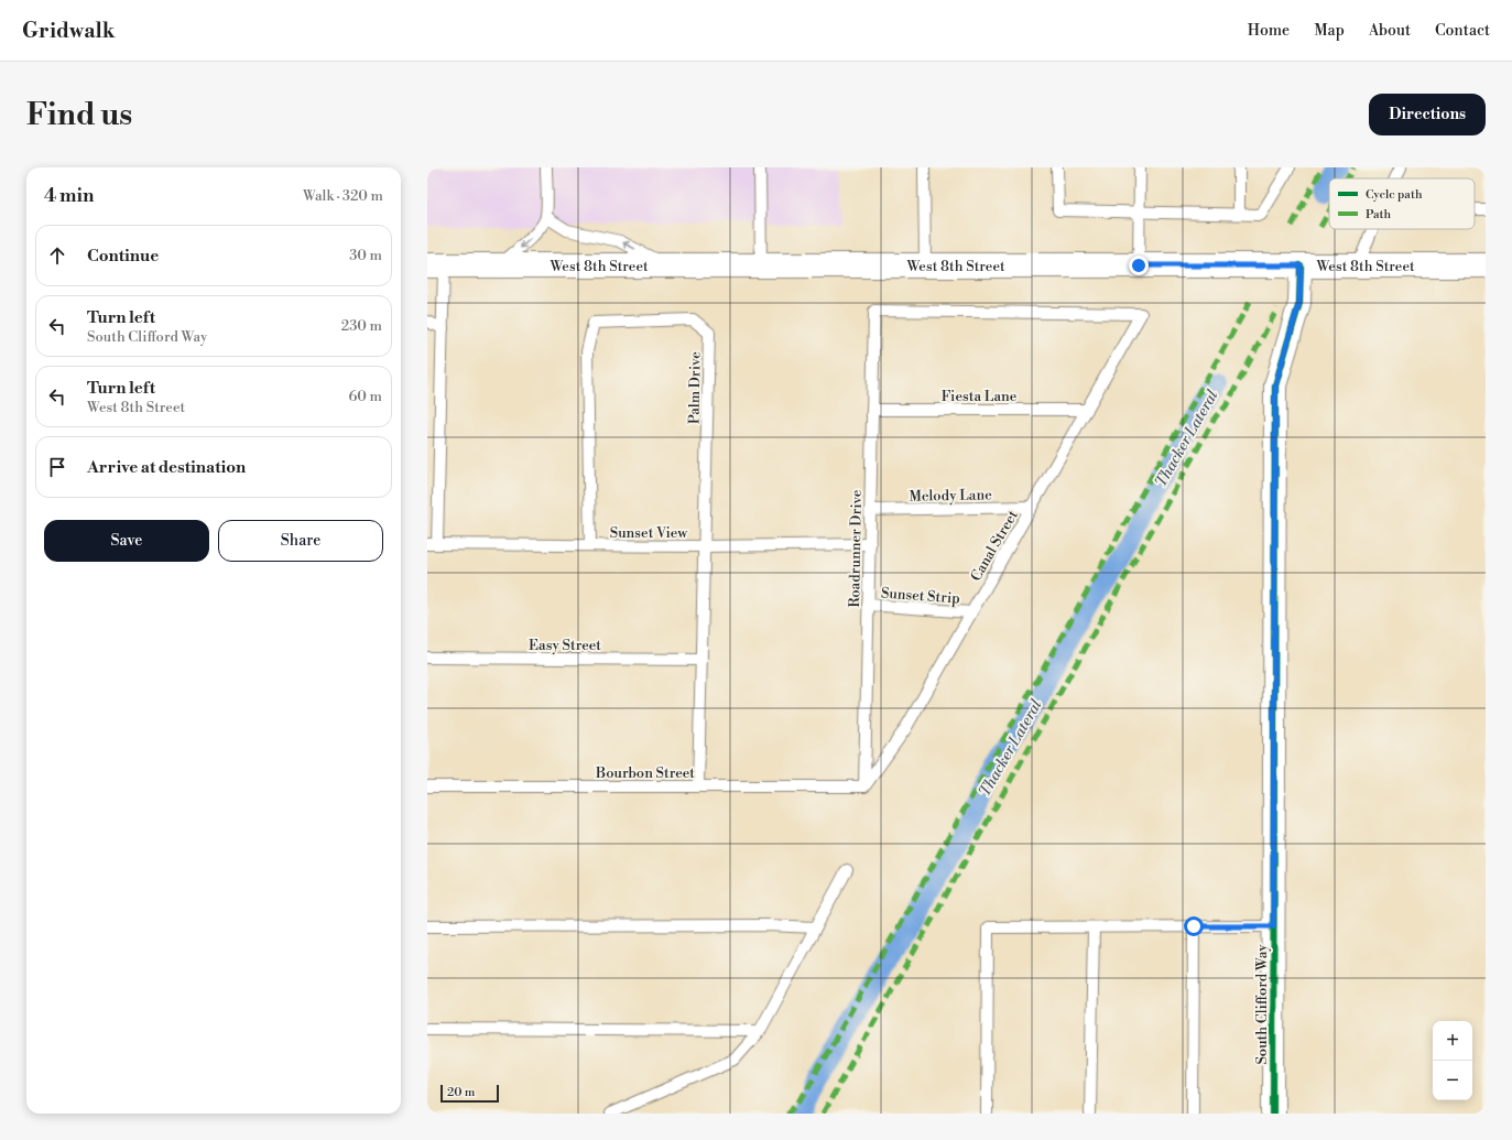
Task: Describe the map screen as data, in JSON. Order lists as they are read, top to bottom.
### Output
{
  "streets": {
    "main road": ["West 8th Street"],
    "street": ["South Clifford Way"],
    "lane": [
      "Palm Drive",
      "Fiesta Lane",
      "Melody Lane",
      "Sunset View",
      "Canal Street",
      "Roadrunner Drive",
      "Sunset Strip",
      "Easy Street",
      "Bourbon Street"
    ]
  },
  "crossings": [
    ["West 8th Street", "South Clifford Way"],
    ["Palm Drive", "Sunset View"],
    ["Palm Drive", "Easy Street"],
    ["Palm Drive", "Bourbon Street"],
    ["Fiesta Lane", "Canal Street"],
    ["Fiesta Lane", "Roadrunner Drive"],
    ["Melody Lane", "Canal Street"],
    ["Melody Lane", "Roadrunner Drive"],
    ["Sunset View", "Roadrunner Drive"],
    ["Canal Street", "Roadrunner Drive"],
    ["Canal Street", "Sunset Strip"],
    ["Canal Street", "Bourbon Street"],
    ["Roadrunner Drive", "Sunset Strip"],
    ["Roadrunner Drive", "Bourbon Street"]
  ],
  "water": ["Thacker Lateral"],
  "legend": ["Cycle path", "Path"],
  "scale_bar": "20 m",
  "page": {
    "header": "Gridwalk",
    "nav": [
      "Home",
      "Map",
      "About",
      "Contact"
    ],
    "buttons": [
      "Directions",
      ["Save", "Share"]
    ],
    "title": "Find us",
    "heading": ["4 min", "Walk · 320 m"],
    "list": [
      ["Continue", "30 m"],
      ["Turn left", "South Clifford Way", "230 m"],
      ["Turn left", "West 8th Street", "60 m"],
      "Arrive at destination"
    ],
    "map_buttons": ["+", "−"],
    "scale": "20 m"
  }
}
